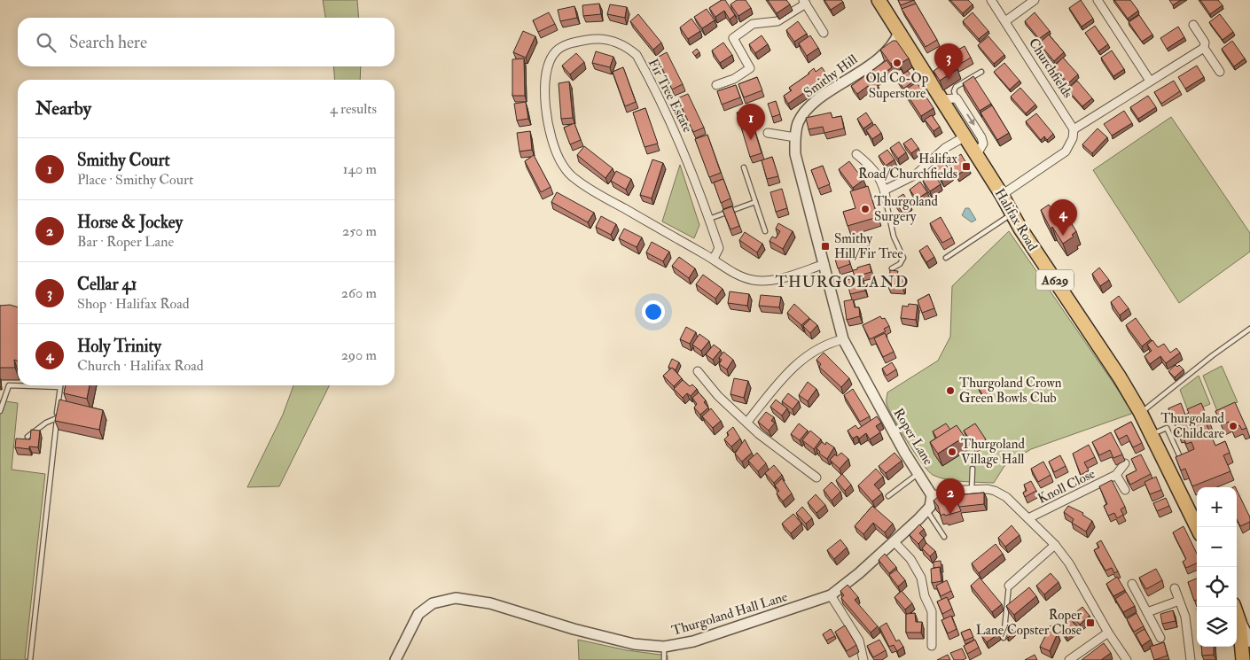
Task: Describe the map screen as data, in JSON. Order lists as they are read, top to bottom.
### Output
{
  "streets": {
    "highway": ["Halifax Road", "A629"],
    "street": [
      "Churchfields",
      "Smithy Hill",
      "Fir Tree Estate",
      "Roper Lane",
      "Knoll Close",
      "Thurgoland Hall Lane"
    ]
  },
  "crossings": [
    ["Smithy Hill", "Halifax Road"],
    ["Smithy Hill", "Roper Lane"],
    ["Fir Tree Estate", "Roper Lane"],
    ["Roper Lane", "Thurgoland Hall Lane"]
  ],
  "districts": ["THURGOLAND"],
  "places": {
    "other": [
      "Old Co-Op Superstore",
      "Thurgoland Surgery",
      "Thurgoland Crown Green Bowls Club",
      "Thurgoland Childcare",
      "Thurgoland Village Hall"
    ],
    "transit": ["Halifax Road/Churchfields", "Smithy Hill/Fir Tree", "Roper Lane/Copster Close"]
  },
  "page": {
    "search": "Search here",
    "pins": [
      "3",
      "1",
      "4",
      "2"
    ],
    "heading": ["Nearby", "4 results"],
    "list": [
      {
        "mark": "1",
        "name": "Smithy Court",
        "note": "Place · Smithy Court",
        "value": "140 m"
      },
      {
        "mark": "2",
        "name": "Horse & Jockey",
        "note": "Bar · Roper Lane",
        "value": "250 m"
      },
      {
        "mark": "3",
        "name": "Cellar 41",
        "note": "Shop · Halifax Road",
        "value": "260 m"
      },
      {
        "mark": "4",
        "name": "Holy Trinity",
        "note": "Church · Halifax Road",
        "value": "290 m"
      }
    ],
    "map_buttons": ["+", "−"]
  }
}
